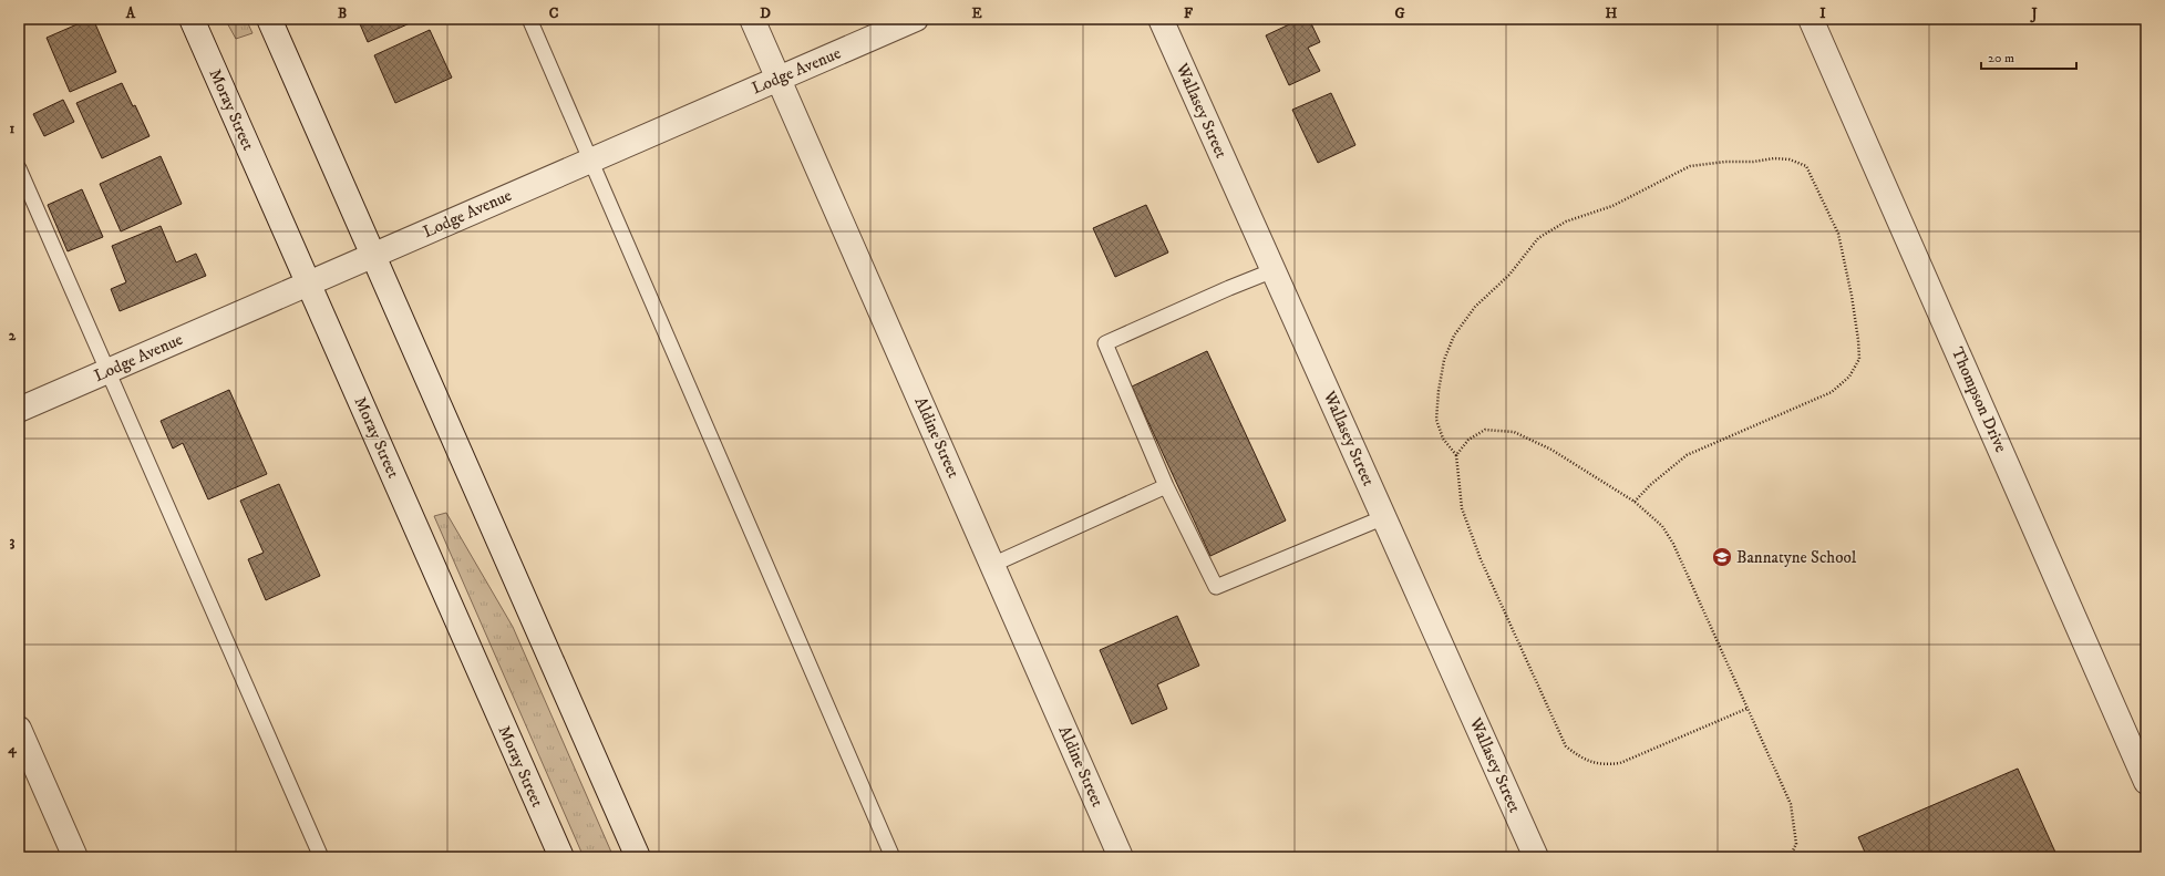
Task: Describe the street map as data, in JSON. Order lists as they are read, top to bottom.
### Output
{
  "streets": {
    "street": [
      "Lodge Avenue",
      "Moray Street",
      "Wallasey Street",
      "Thompson Drive",
      "Aldine Street"
    ]
  },
  "crossings": [
    ["Lodge Avenue", "Moray Street"],
    ["Lodge Avenue", "Aldine Street"]
  ],
  "places": {
    "school or university": ["Bannatyne School"]
  },
  "scale_bar": "20 m",
  "grid": {
    "columns": [
      "A",
      "B",
      "C",
      "D",
      "E",
      "F",
      "G",
      "H",
      "I",
      "J"
    ],
    "rows": [
      "1",
      "2",
      "3",
      "4"
    ]
  }
}
